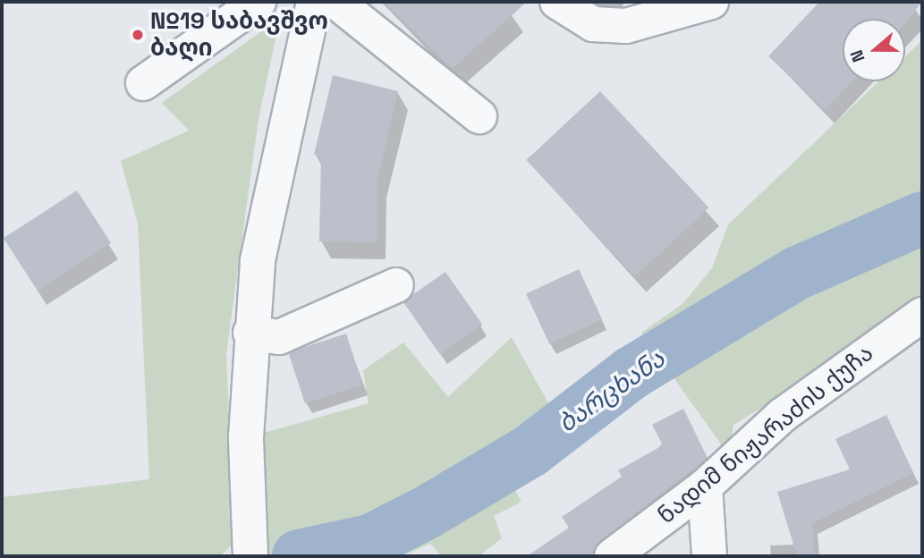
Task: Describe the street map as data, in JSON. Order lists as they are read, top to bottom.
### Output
{
  "streets": {
    "street": ["ნადიმ ნიჟარაძის ქუჩა"]
  },
  "water": ["ბარცხანა"],
  "places": ["№19 საბავშვო ბაღი"],
  "north": "left"
}
